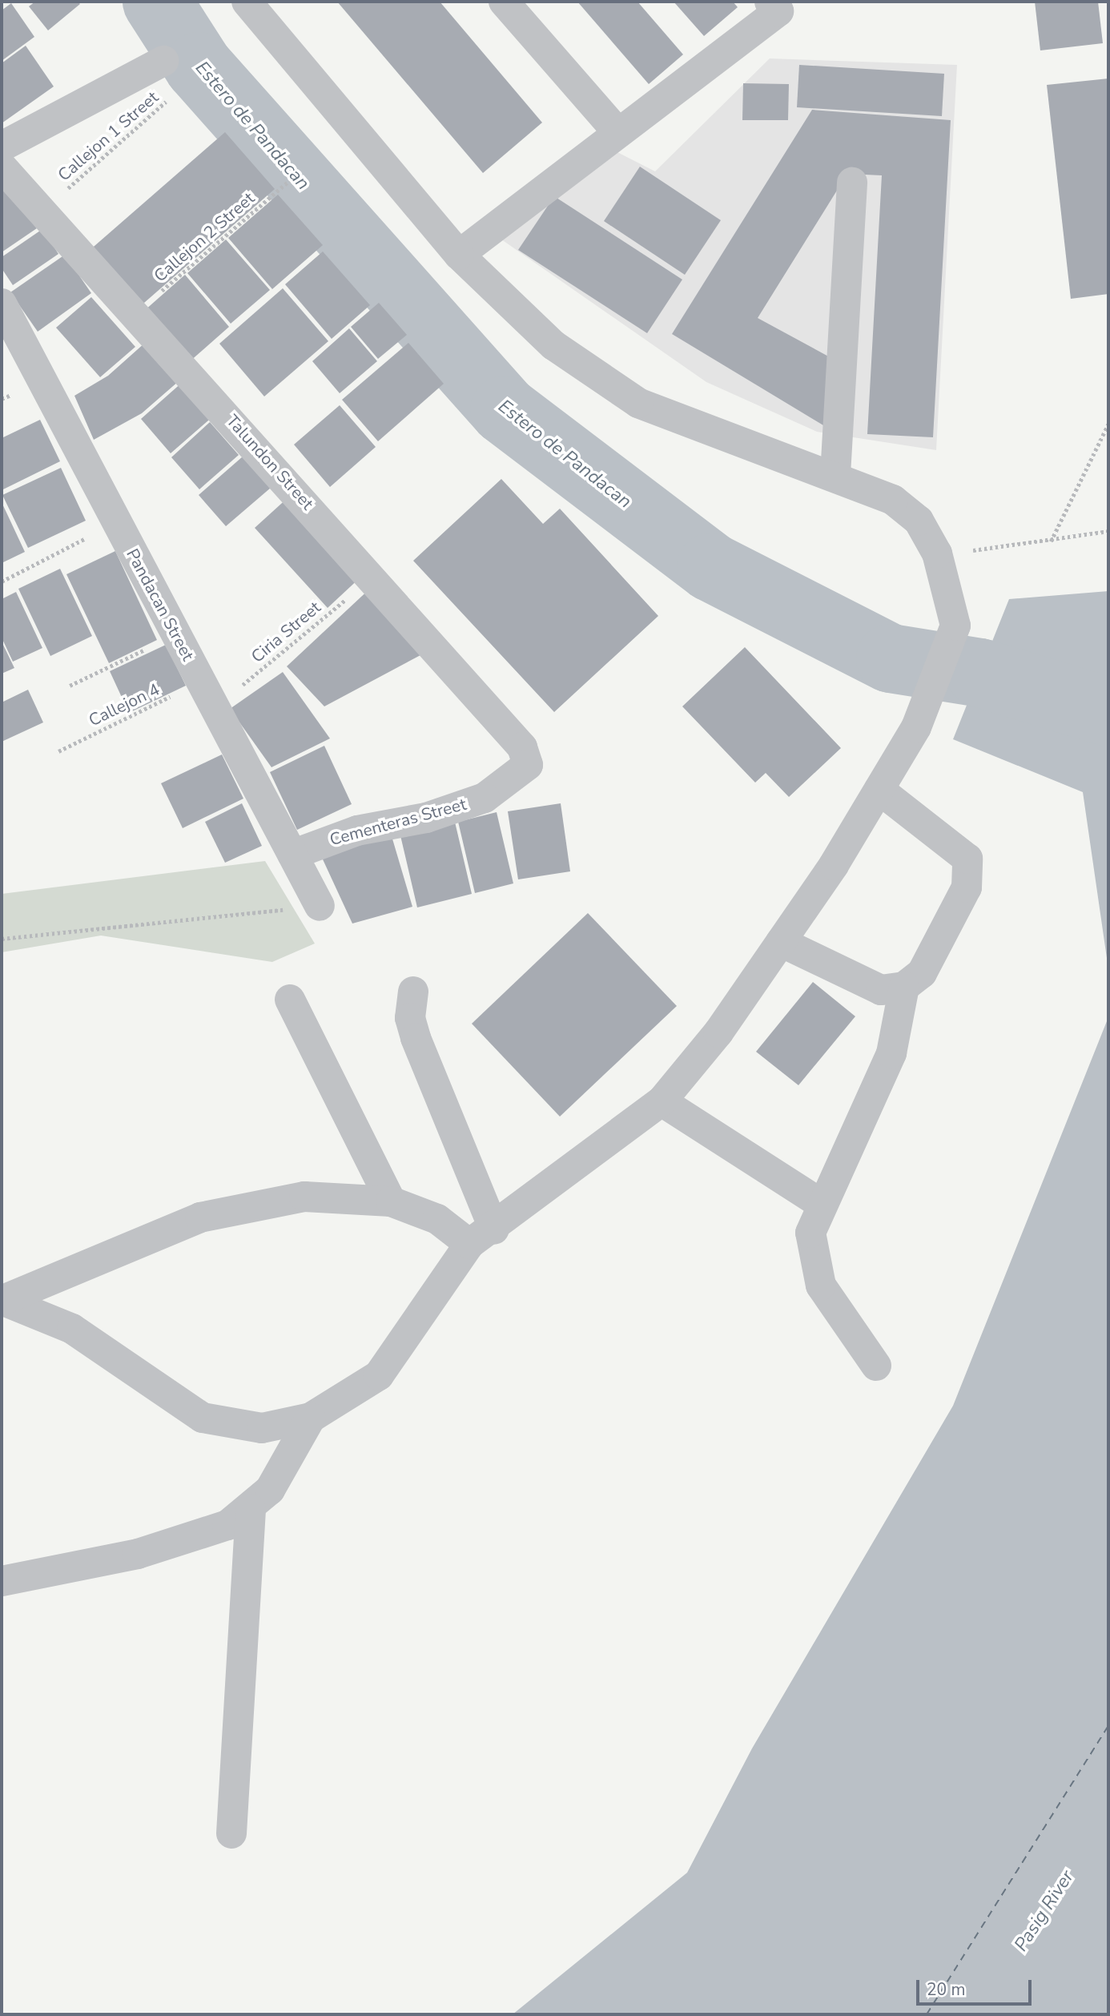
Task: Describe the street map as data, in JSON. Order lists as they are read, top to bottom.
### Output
{
  "streets": {
    "street": ["Talundon Street", "Pandacan Street", "Cementeras Street"],
    "path": [
      "Callejon 1 Street",
      "Callejon 2 Street",
      "Ciria Street",
      "Callejon 4"
    ]
  },
  "crossings": [
    ["Callejon 1 Street", "Talundon Street"],
    ["Callejon 2 Street", "Talundon Street"],
    ["Talundon Street", "Ciria Street"],
    ["Talundon Street", "Cementeras Street"],
    ["Pandacan Street", "Ciria Street"],
    ["Pandacan Street", "Callejon 4"],
    ["Pandacan Street", "Cementeras Street"],
    ["Ciria Street", "Callejon 4"]
  ],
  "water": ["Estero de Pandacan", "Pasig River"],
  "scale_bar": "20 m"
}
